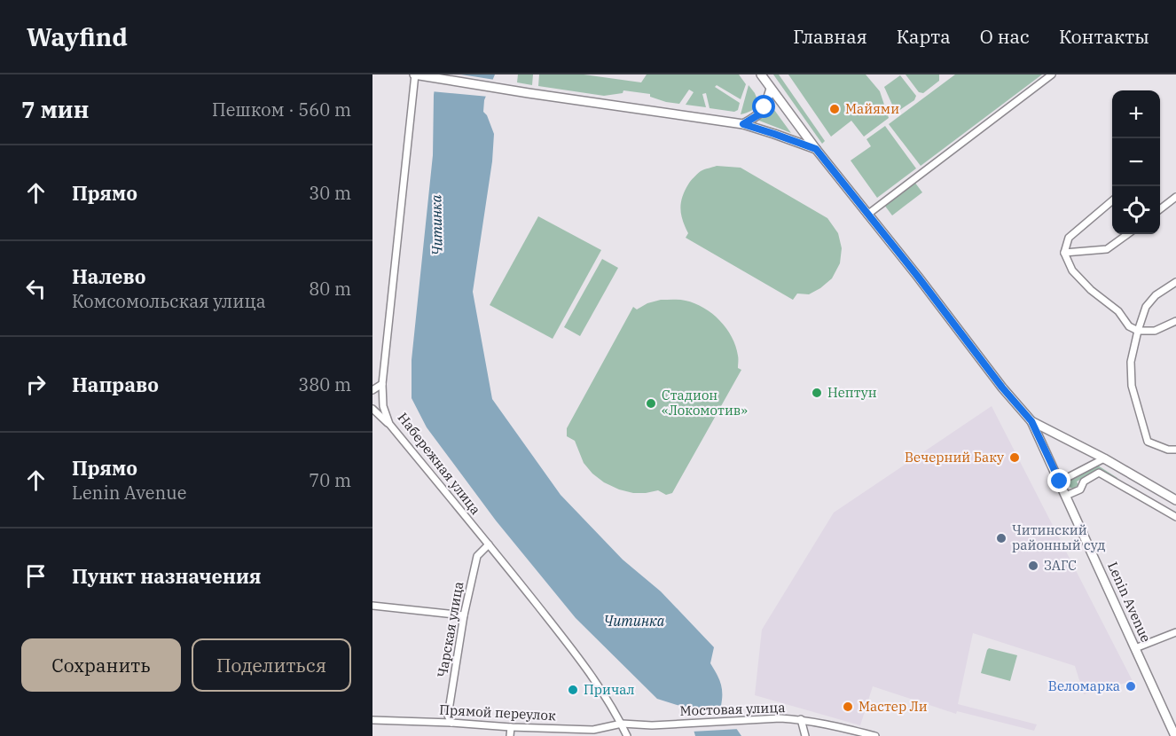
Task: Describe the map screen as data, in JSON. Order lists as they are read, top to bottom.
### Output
{
  "streets": {
    "main road": ["Lenin Avenue"],
    "street": [
      "Набережная улица",
      "Чарская улица",
      "Мостовая улица",
      "Прямой переулок"
    ]
  },
  "crossings": [
    ["Набережная улица", "Чарская улица"],
    ["Набережная улица", "Мостовая улица"],
    ["Набережная улица", "Прямой переулок"],
    ["Чарская улица", "Прямой переулок"],
    ["Мостовая улица", "Прямой переулок"]
  ],
  "water": ["Читинка"],
  "places": [
    "Майями",
    "Нептун",
    "Стадион «Локомотив»",
    "Вечерний Баку",
    "Читинский районный суд",
    "ЗАГС",
    "Веломарка",
    "Причал",
    "Мастер Ли"
  ],
  "page": {
    "header": "Wayfind",
    "nav": [
      "Главная",
      "Карта",
      "О нас",
      "Контакты"
    ],
    "heading": ["7 мин", "Пешком · 560 m"],
    "map_buttons": ["+", "−"],
    "list": [
      ["Прямо", "30 m"],
      ["Налево", "Комсомольская улица", "80 m"],
      ["Направо", "380 m"],
      ["Прямо", "Lenin Avenue", "70 m"],
      "Пункт назначения"
    ],
    "buttons": ["Сохранить", "Поделиться"]
  }
}
